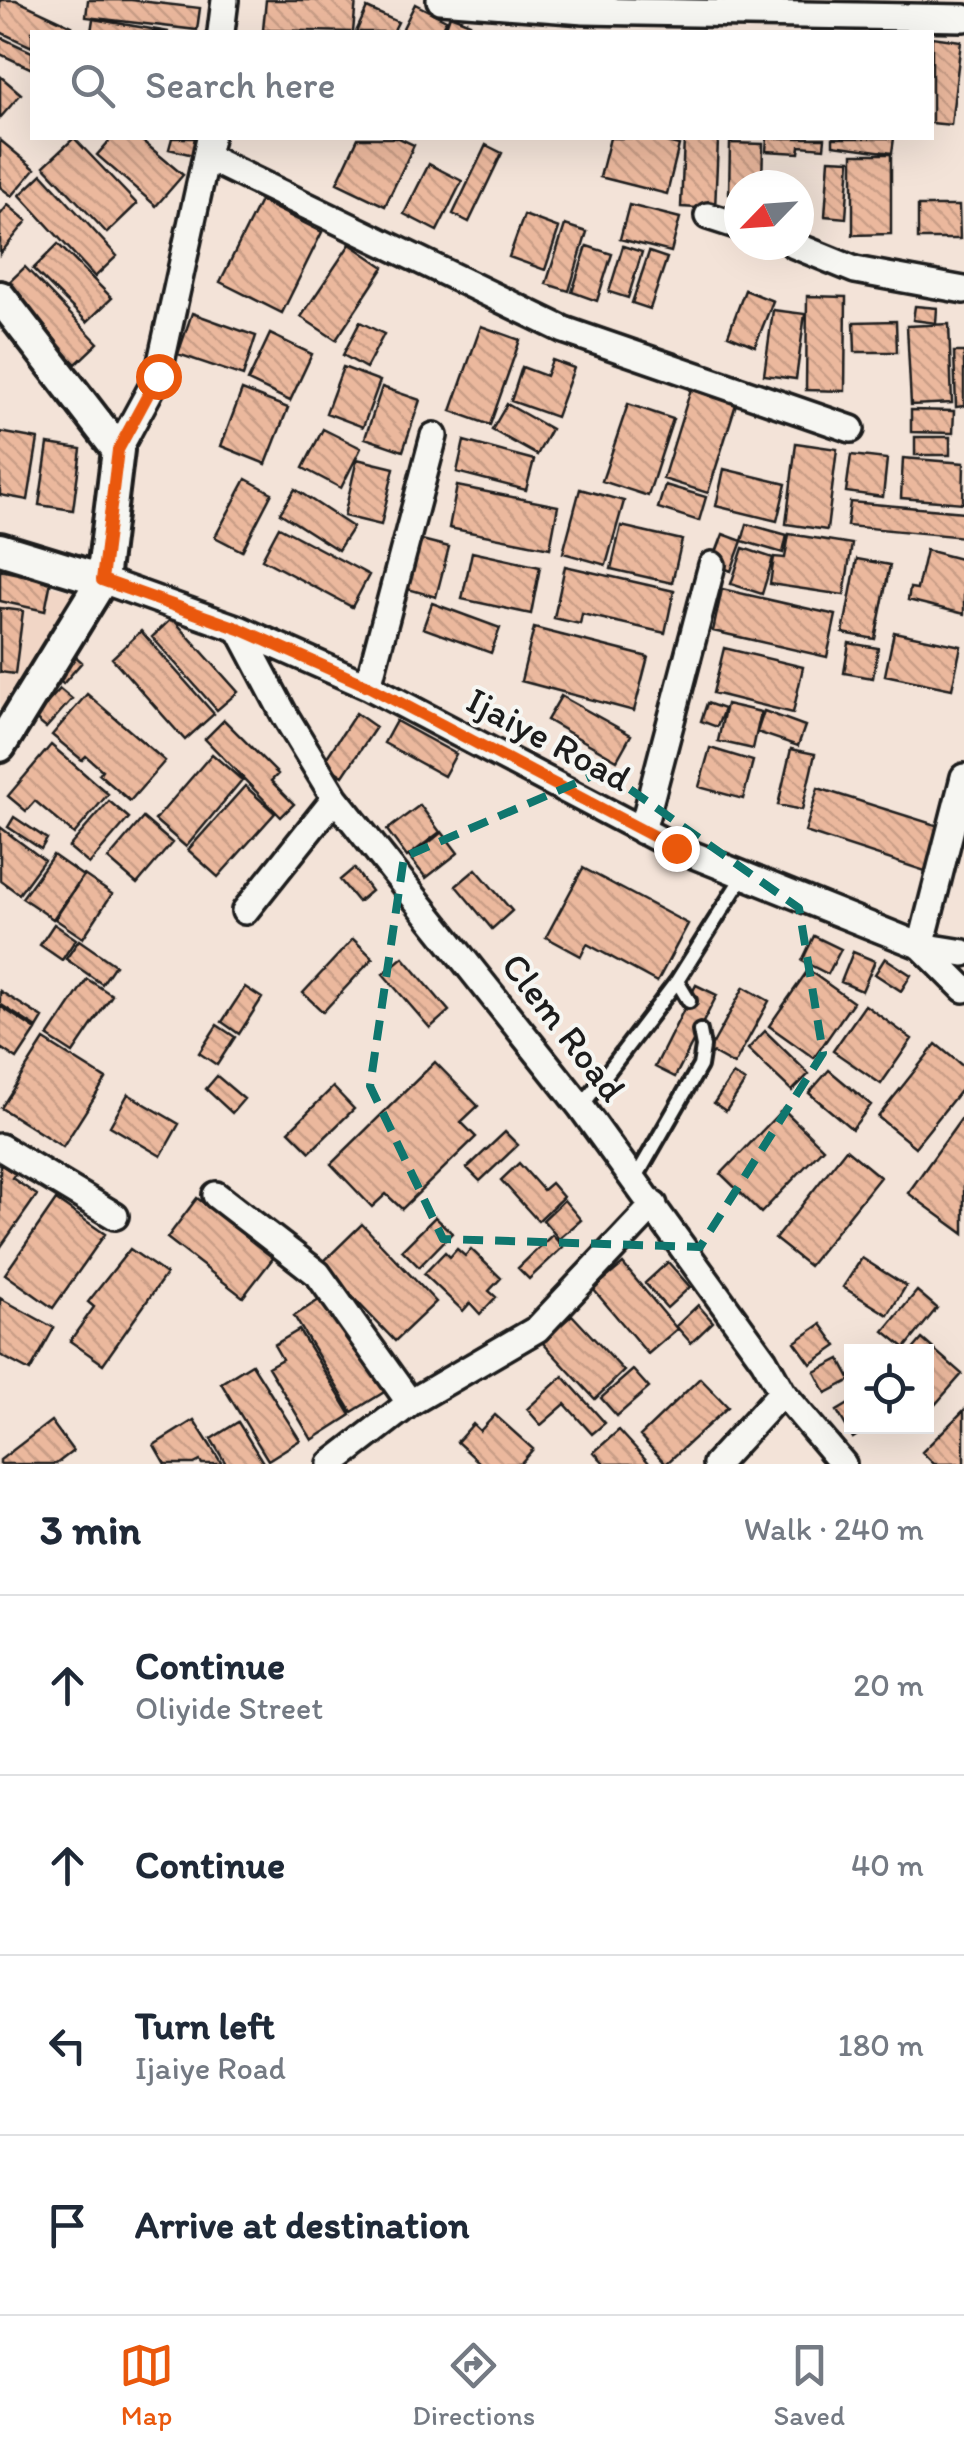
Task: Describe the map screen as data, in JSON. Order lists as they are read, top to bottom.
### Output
{
  "streets": {
    "street": ["Ijaiye Road", "Clem Road"]
  },
  "crossings": [
    ["Ijaiye Road", "Clem Road"]
  ],
  "north": "bottom left",
  "page": {
    "search": "Search here",
    "heading": ["3 min", "Walk · 240 m"],
    "list": [
      ["Continue", "Oliyide Street", "20 m"],
      ["Continue", "40 m"],
      ["Turn left", "Ijaiye Road", "180 m"],
      "Arrive at destination"
    ],
    "nav": ["Map", "Directions", "Saved"]
  }
}
